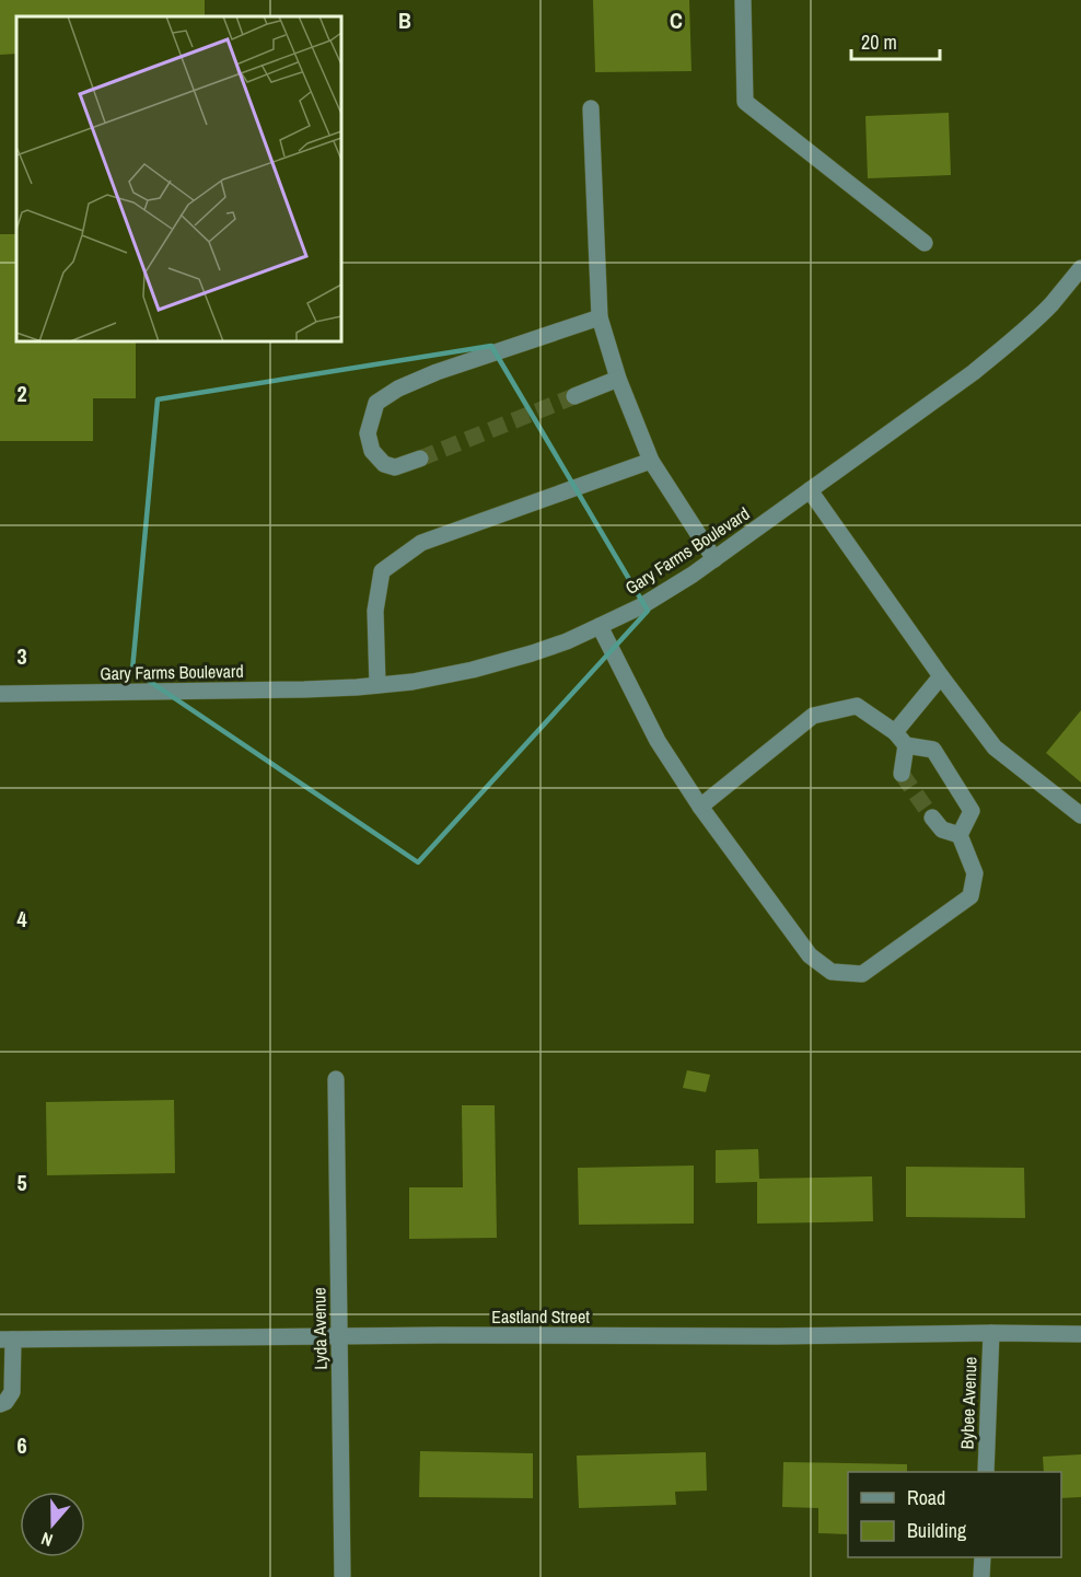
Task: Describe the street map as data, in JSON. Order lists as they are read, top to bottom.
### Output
{
  "streets": {
    "street": [
      "Gary Farms Boulevard",
      "Eastland Street",
      "Lyda Avenue",
      "Bybee Avenue"
    ]
  },
  "crossings": [
    ["Eastland Street", "Lyda Avenue"],
    ["Eastland Street", "Bybee Avenue"]
  ],
  "legend": ["Road", "Building"],
  "scale_bar": "20 m",
  "north": "bottom",
  "grid": {
    "columns": ["B", "C"],
    "rows": [
      "2",
      "3",
      "4",
      "5",
      "6"
    ]
  }
}
